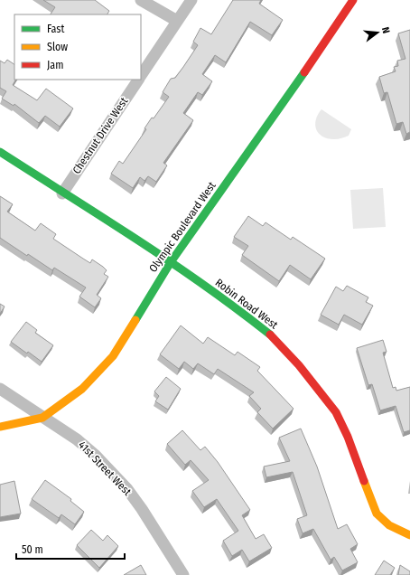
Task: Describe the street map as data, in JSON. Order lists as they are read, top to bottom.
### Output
{
  "streets": {
    "street": [
      "Chestnut Drive West",
      "Olympic Boulevard West",
      "Robin Road West",
      "41st Street West"
    ]
  },
  "crossings": [
    ["Chestnut Drive West", "Robin Road West"],
    ["Olympic Boulevard West", "Robin Road West"],
    ["Olympic Boulevard West", "41st Street West"]
  ],
  "legend": ["Fast", "Slow", "Jam"],
  "scale_bar": "50 m",
  "north": "right"
}
